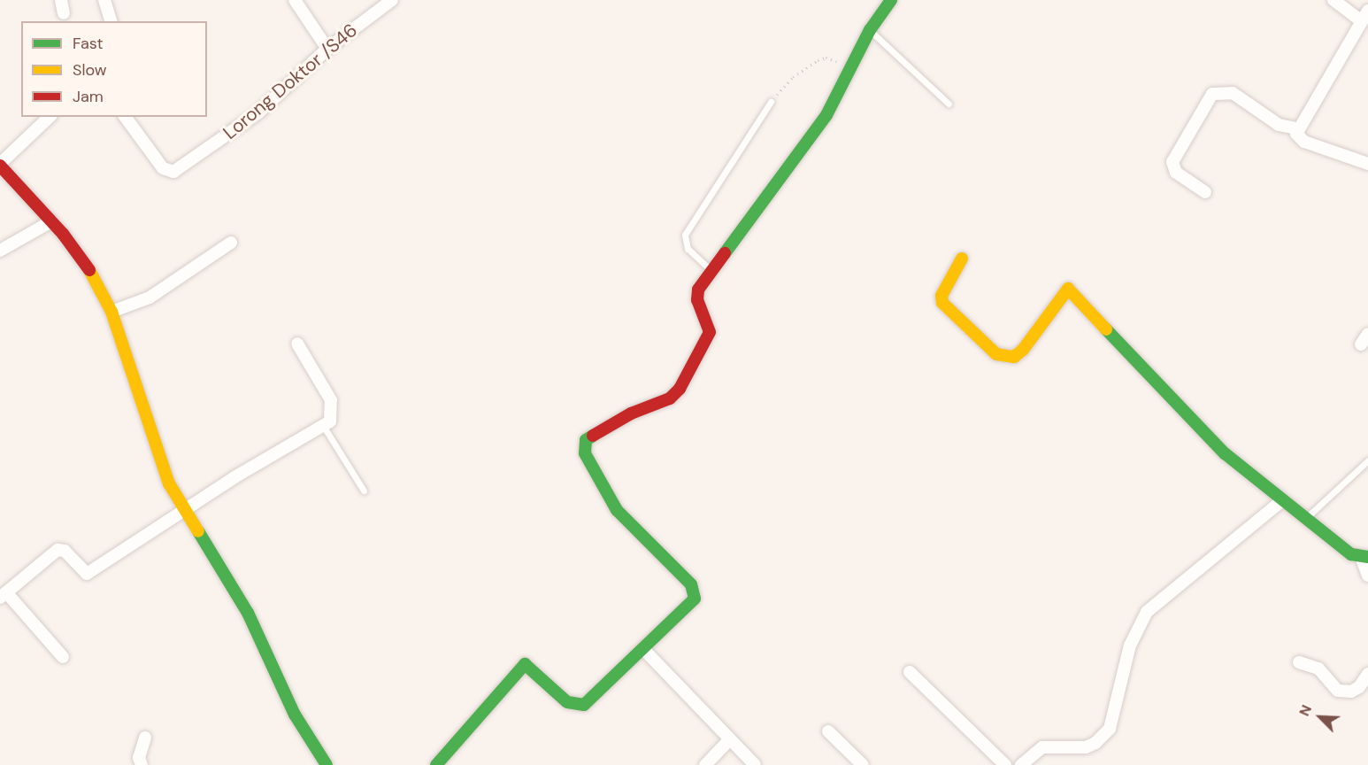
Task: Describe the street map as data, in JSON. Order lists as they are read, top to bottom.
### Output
{
  "streets": {
    "street": ["Lorong Doktor /S46"]
  },
  "legend": ["Fast", "Slow", "Jam"],
  "north": "top left"
}
